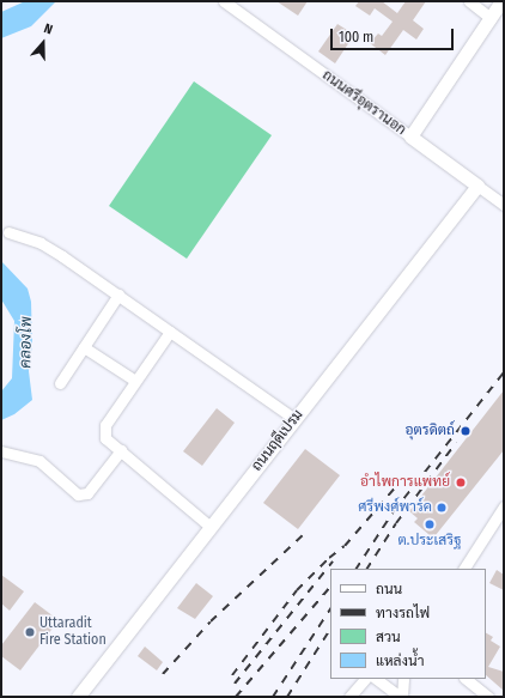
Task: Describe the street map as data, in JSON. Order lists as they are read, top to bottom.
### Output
{
  "streets": {
    "main road": ["ถนนศรีอุตรานอก", "ถนนฤดีเปรม"]
  },
  "crossings": [
    ["ถนนศรีอุตรานอก", "ถนนฤดีเปรม"]
  ],
  "water": ["คลองโพ"],
  "places": [
    "อุตรดิตถ์",
    "อำไพการแพทย์",
    "ศรีพงศ์พาร์ค",
    "ต.ประเสริฐ",
    "Uttaradit Fire Station"
  ],
  "legend": [
    "ถนน",
    "ทางรถไฟ",
    "สวน",
    "แหล่งน้ำ"
  ],
  "scale_bar": "100 m",
  "north": "top"
}
